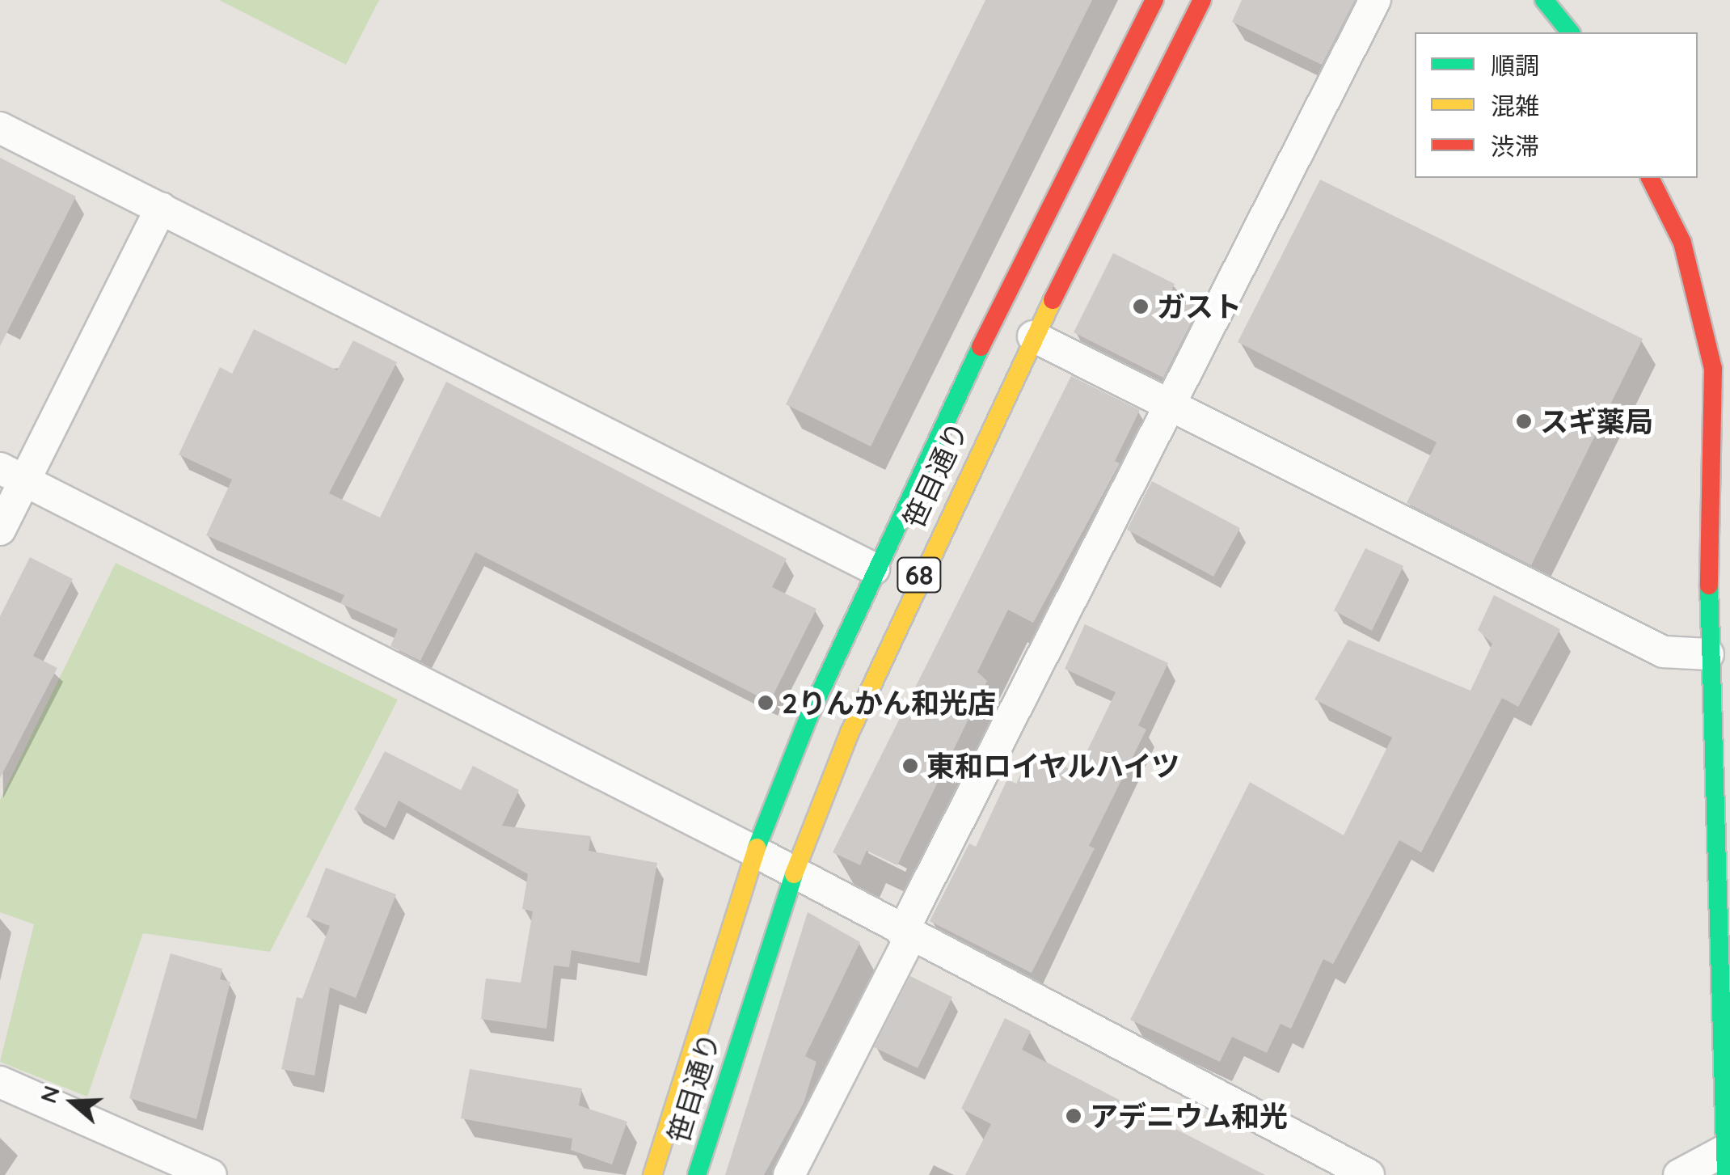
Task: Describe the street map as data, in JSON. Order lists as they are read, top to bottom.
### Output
{
  "streets": {
    "main road": ["笹目通り", "68"]
  },
  "places": [
    "ガスト",
    "スギ薬局",
    "2りんかん和光店",
    "東和ロイヤルハイツ",
    "アデニウム和光"
  ],
  "legend": ["順調", "混雑", "渋滞"],
  "north": "left"
}
